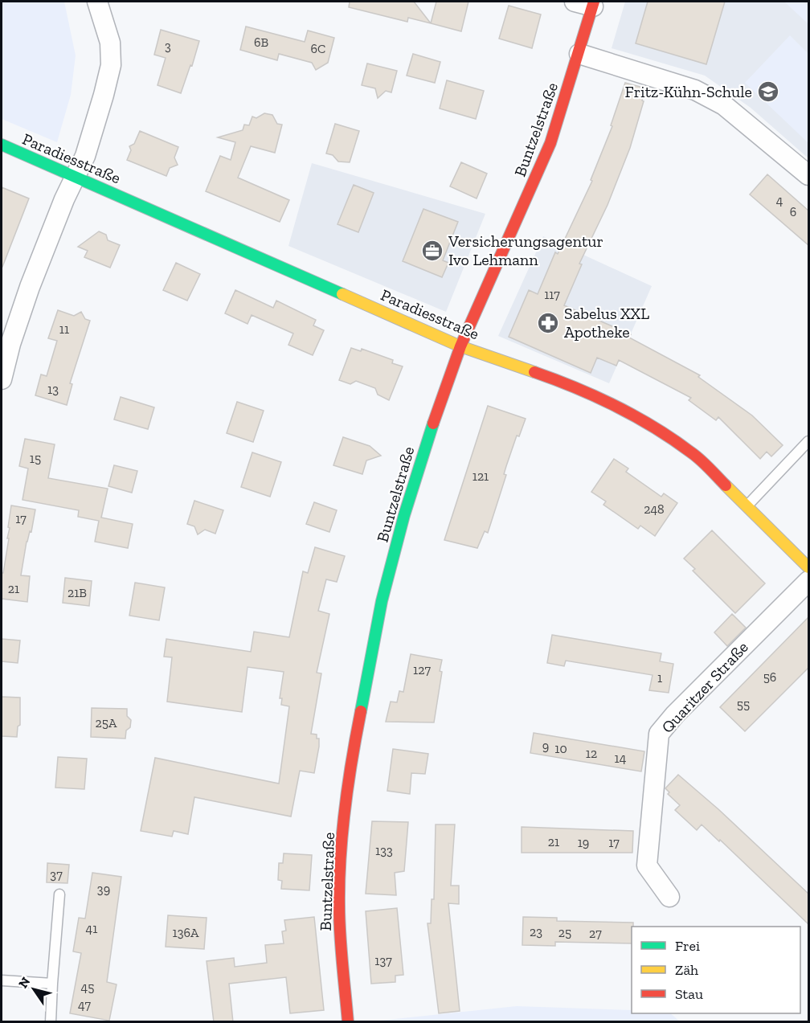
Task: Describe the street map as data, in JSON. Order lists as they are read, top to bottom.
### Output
{
  "streets": {
    "street": ["Buntzelstraße", "Paradiesstraße", "Quaritzer Straße"]
  },
  "crossings": [
    ["Buntzelstraße", "Paradiesstraße"]
  ],
  "places": {
    "school or university": ["Fritz-Kühn-Schule"],
    "office": ["Versicherungsagentur Ivo Lehmann"],
    "pharmacy": ["Sabelus XXL Apotheke"]
  },
  "house_numbers": [
    "6B",
    "3",
    "6C",
    "4",
    "6",
    "117",
    "11",
    "13",
    "15",
    "121",
    "248",
    "17",
    "21",
    "21B",
    "127",
    "56",
    "1",
    "55",
    "25A",
    "9",
    "10",
    "12",
    "14",
    "21",
    "19",
    "17",
    "133",
    "37",
    "39",
    "41",
    "23",
    "136A",
    "25",
    "27",
    "137",
    "45",
    "47"
  ],
  "legend": ["Frei", "Zäh", "Stau"],
  "north": "top left"
}
